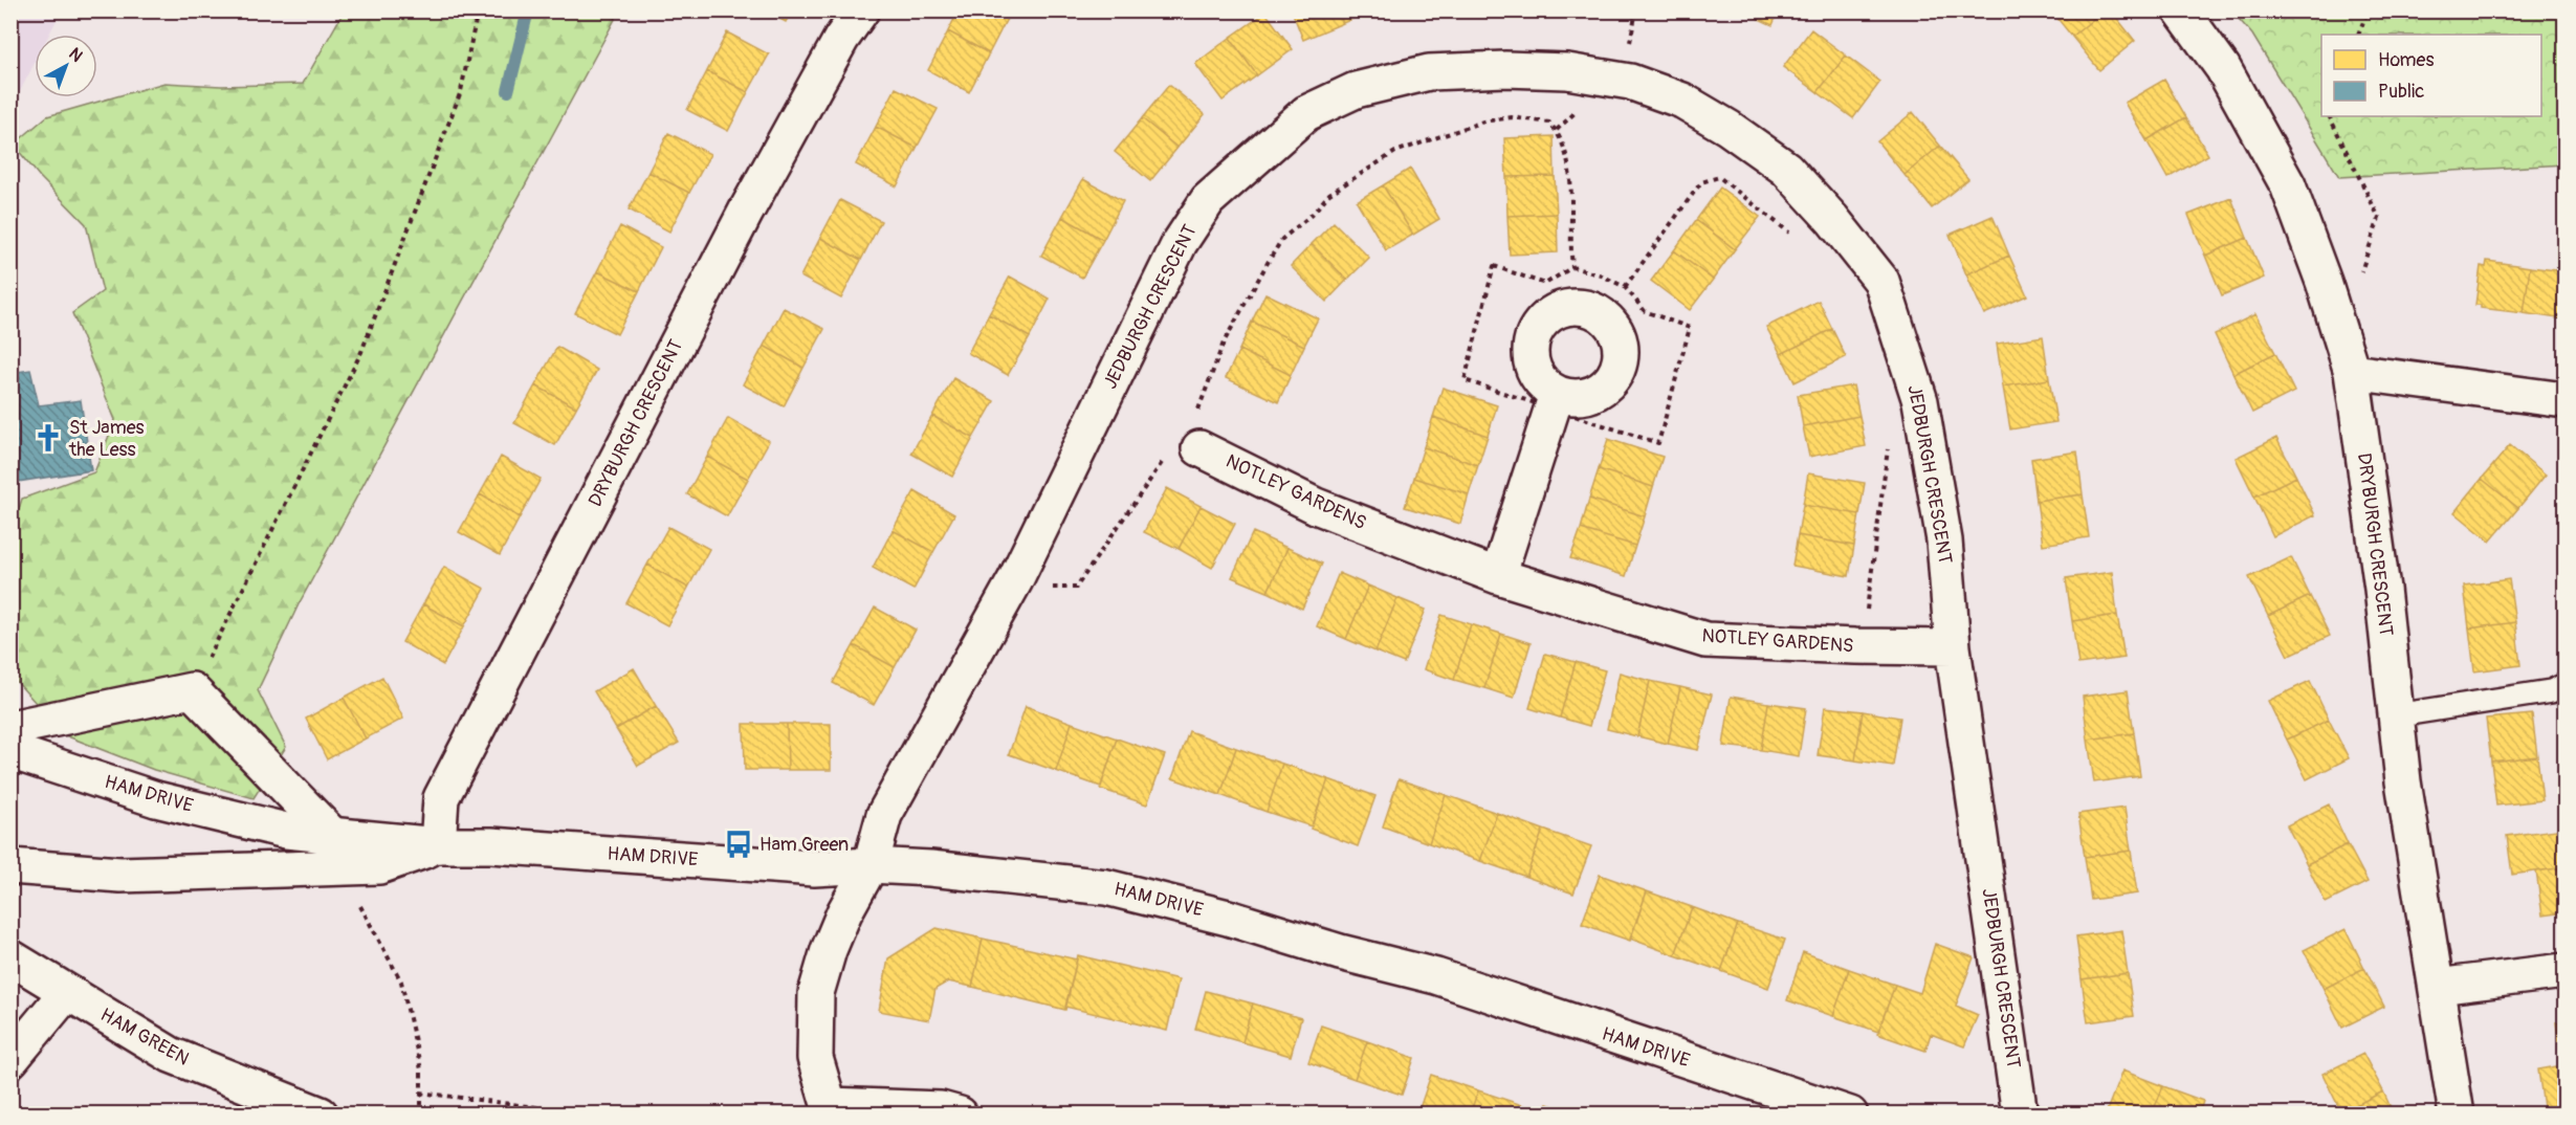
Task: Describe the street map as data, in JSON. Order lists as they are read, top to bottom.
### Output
{
  "streets": {
    "street": [
      "JEDBURGH CRESCENT",
      "DRYBURGH CRESCENT",
      "NOTLEY GARDENS",
      "HAM DRIVE",
      "HAM GREEN"
    ]
  },
  "crossings": [
    ["JEDBURGH CRESCENT", "NOTLEY GARDENS"],
    ["JEDBURGH CRESCENT", "HAM DRIVE"],
    ["DRYBURGH CRESCENT", "HAM DRIVE"]
  ],
  "places": {
    "church": ["St James the Less"],
    "bus stop": ["Ham Green"]
  },
  "legend": ["Homes", "Public"],
  "north": "top right"
}
